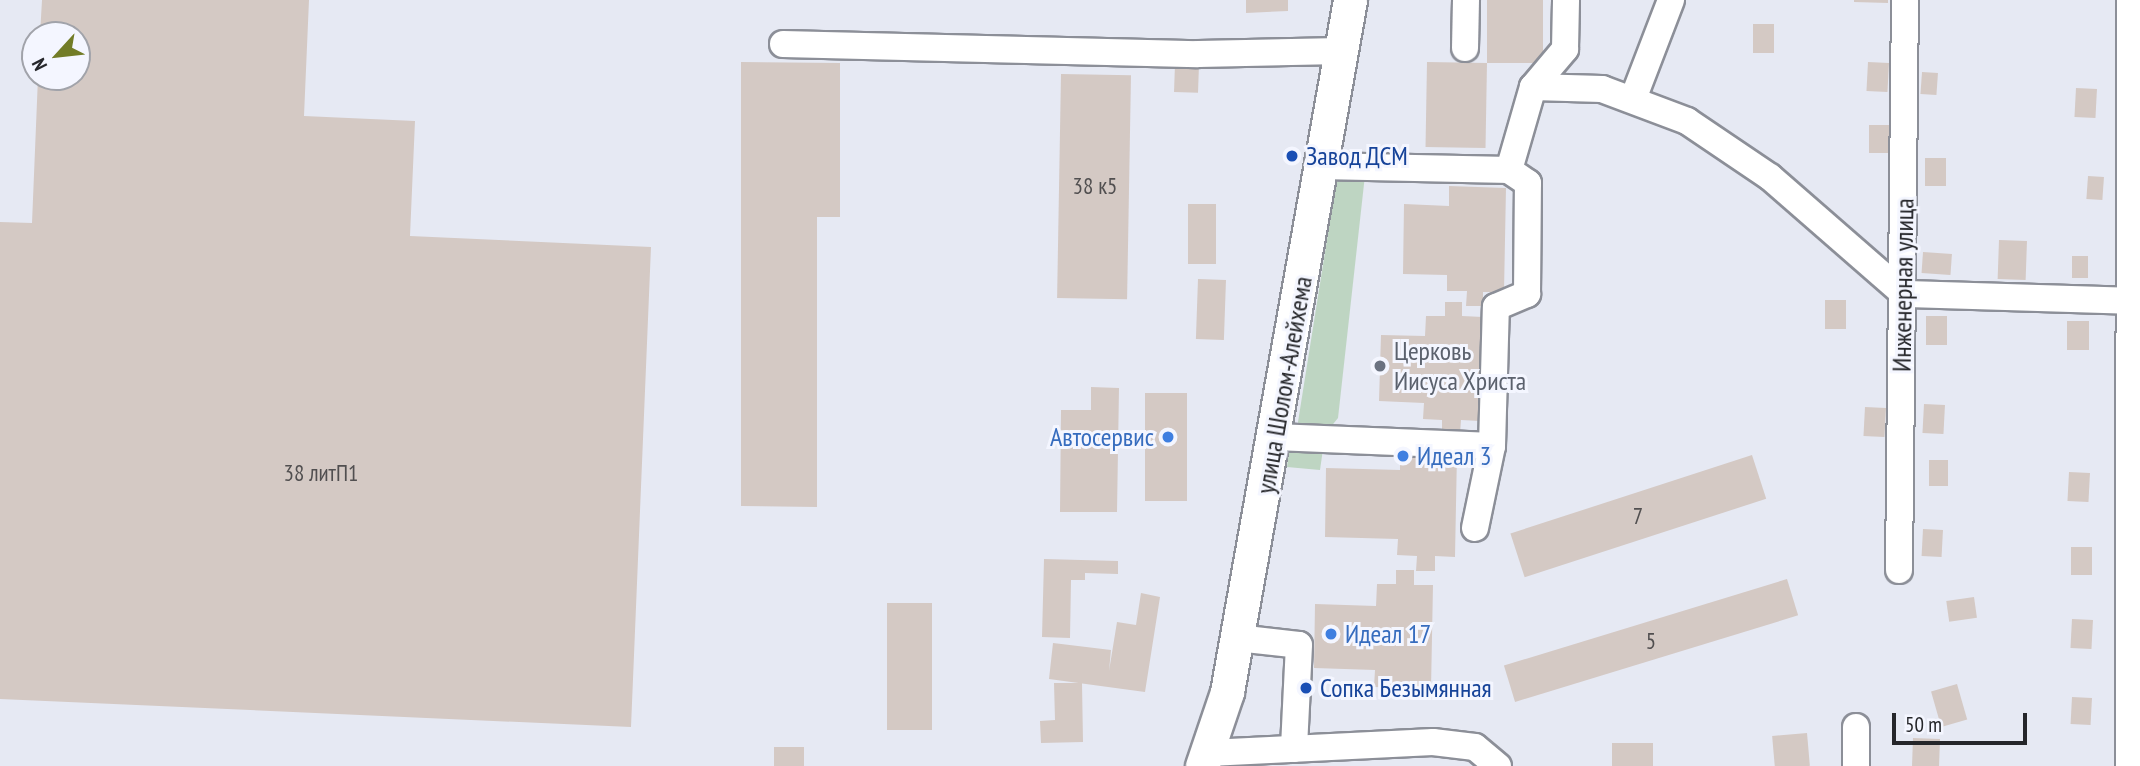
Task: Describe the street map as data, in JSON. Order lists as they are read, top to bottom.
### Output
{
  "streets": {
    "main road": ["улица Шолом-Алейхема"],
    "street": ["Инженерная улица"]
  },
  "places": [
    "Завод ДСМ",
    "Церковь Иисуса Христа",
    "Автосервис",
    "Идеал 3",
    "Идеал 17",
    "Сопка Безымянная"
  ],
  "house_numbers": [
    "38 к5",
    "38 литП1",
    "7",
    "5"
  ],
  "scale_bar": "50 m",
  "north": "bottom left"
}
